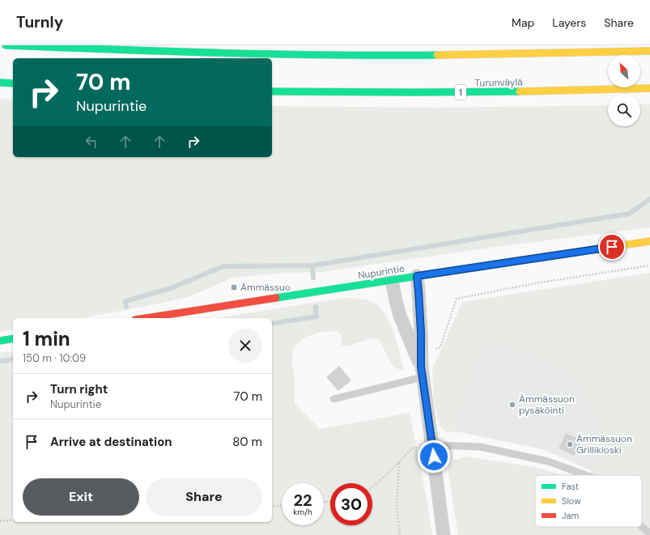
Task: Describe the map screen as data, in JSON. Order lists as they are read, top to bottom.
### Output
{
  "streets": {
    "main road": ["Turunväylä", "1", "Nupurintie"]
  },
  "places": {
    "transit": ["Ämmässuo"],
    "other": ["Ämmässuon pysäköinti", "Ämmässuon Grillikioski"]
  },
  "legend": ["Fast", "Slow", "Jam"],
  "north": "top left",
  "page": {
    "header": "Turnly",
    "nav": ["Map", "Layers", "Share"],
    "turn": ["70 m", "Nupurintie"],
    "heading": ["1 min", "150 m · 10:09"],
    "list": [
      {
        "name": "Turn right",
        "note": "Nupurintie",
        "value": "70 m"
      },
      {
        "name": "Arrive at destination",
        "value": "80 m"
      }
    ],
    "buttons": ["Exit", "Share"],
    "speed": "22 km/h",
    "limit": "30"
  }
}
